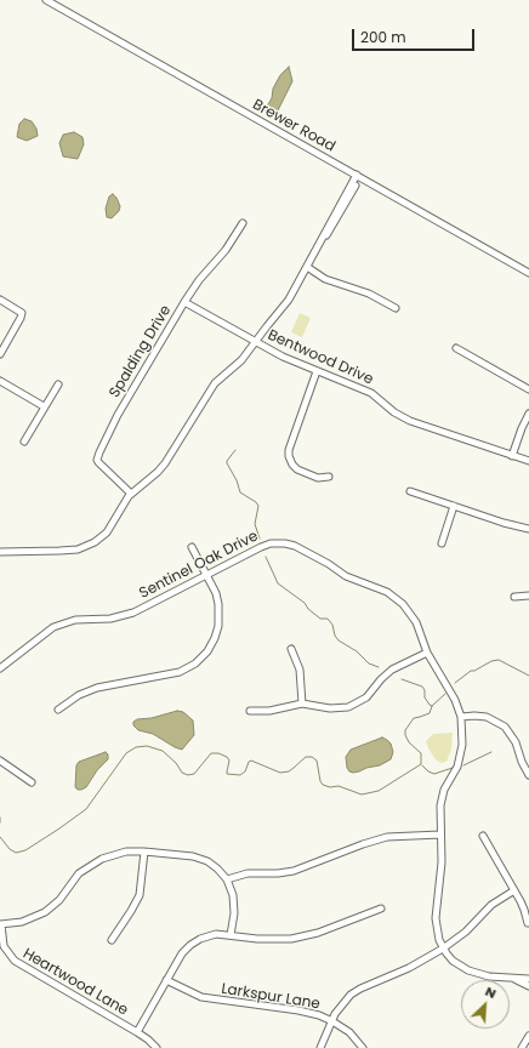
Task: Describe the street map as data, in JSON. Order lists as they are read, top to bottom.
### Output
{
  "streets": {
    "street": [
      "Brewer Road",
      "Spalding Drive",
      "Bentwood Drive",
      "Sentinel Oak Drive",
      "Heartwood Lane",
      "Larkspur Lane"
    ]
  },
  "crossings": [
    ["Spalding Drive", "Bentwood Drive"]
  ],
  "scale_bar": "200 m",
  "north": "top right"
}
